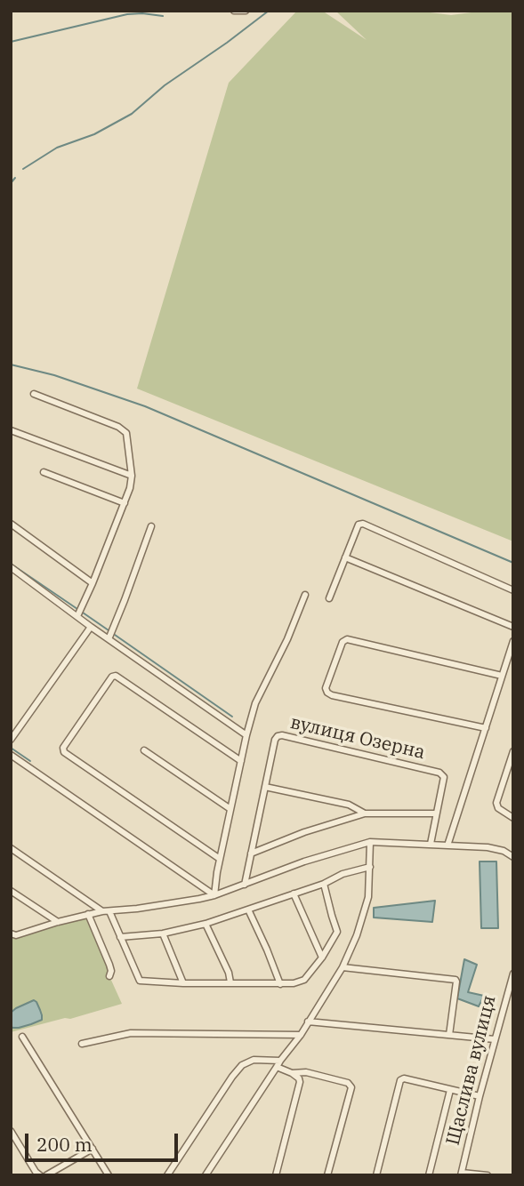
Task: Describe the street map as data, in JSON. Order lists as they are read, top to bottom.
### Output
{
  "streets": {
    "street": ["вулиця Озерна", "Щаслива вулиця"]
  },
  "scale_bar": "200 m"
}
